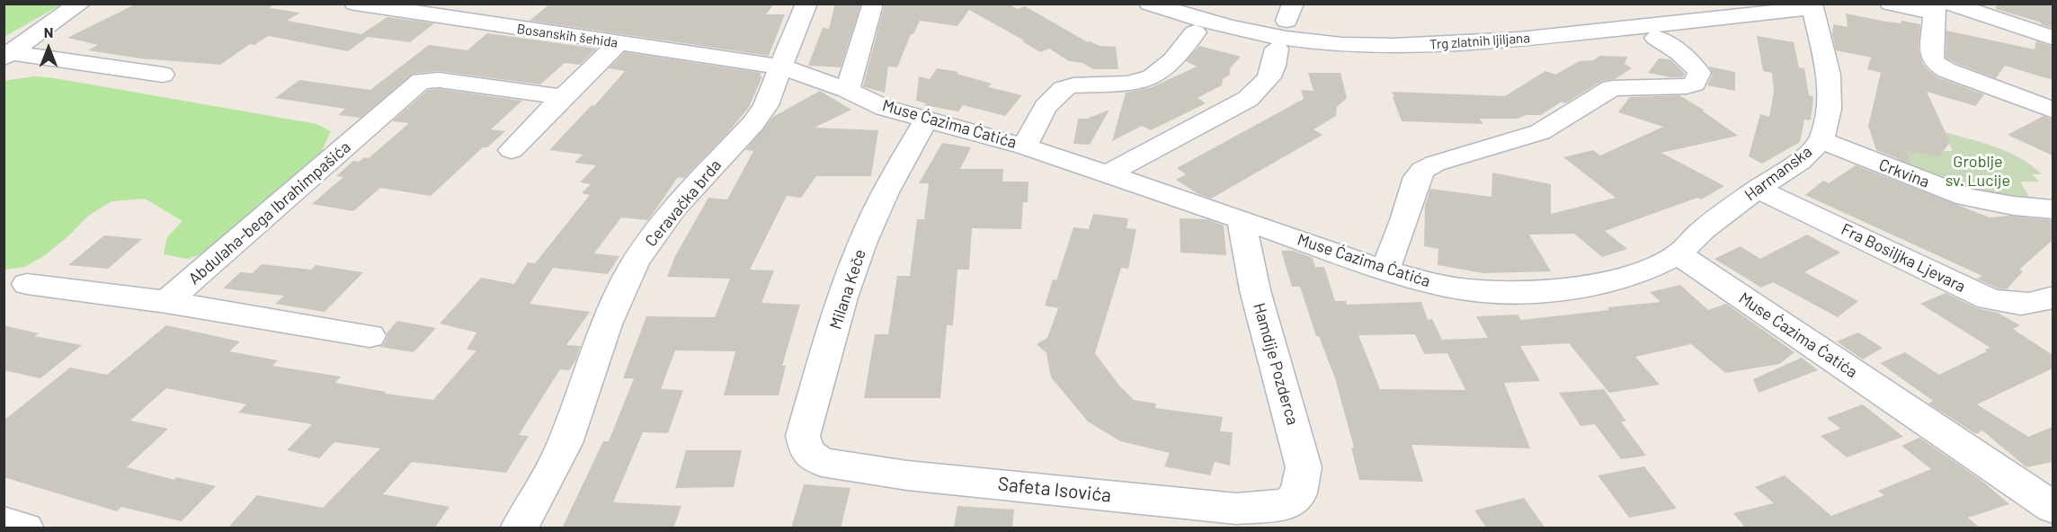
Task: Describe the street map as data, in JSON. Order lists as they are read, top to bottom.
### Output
{
  "streets": {
    "street": [
      "Bosanskih šehida",
      "Trg zlatnih ljiljana",
      "Muse Ćazima Ćatića",
      "Harmanska",
      "Crkvina",
      "Ceravačka brda",
      "Abdulaha-bega Ibrahimpašića",
      "Fra Bosiljka Ljevara",
      "Milana Keče",
      "Hamdije Pozderca",
      "Safeta Isovića"
    ]
  },
  "crossings": [
    ["Bosanskih šehida", "Muse Ćazima Ćatića"],
    ["Bosanskih šehida", "Ceravačka brda"],
    ["Trg zlatnih ljiljana", "Harmanska"],
    ["Muse Ćazima Ćatića", "Harmanska"],
    ["Muse Ćazima Ćatića", "Ceravačka brda"],
    ["Muse Ćazima Ćatića", "Milana Keče"],
    ["Muse Ćazima Ćatića", "Hamdije Pozderca"],
    ["Harmanska", "Crkvina"],
    ["Harmanska", "Fra Bosiljka Ljevara"],
    ["Milana Keče", "Safeta Isovića"],
    ["Hamdije Pozderca", "Safeta Isovića"]
  ],
  "parks": ["Groblje sv. Lucije"],
  "north": "top"
}
